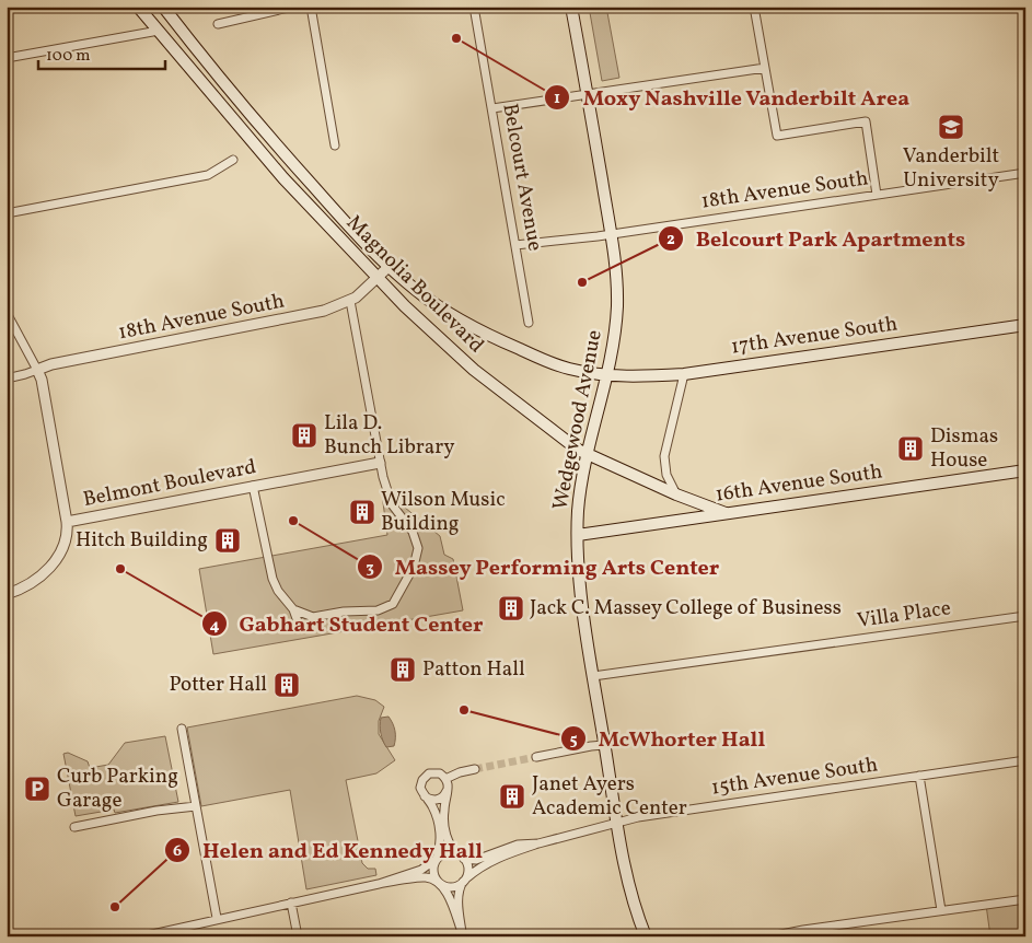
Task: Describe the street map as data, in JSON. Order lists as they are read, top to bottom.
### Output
{
  "streets": {
    "main road": [
      "Magnolia Boulevard",
      "17th Avenue South",
      "Wedgewood Avenue",
      "16th Avenue South"
    ],
    "street": [
      "Belcourt Avenue",
      "18th Avenue South",
      "Belmont Boulevard",
      "Villa Place",
      "15th Avenue South"
    ]
  },
  "crossings": [
    ["Belcourt Avenue", "18th Avenue South"],
    ["18th Avenue South", "Magnolia Boulevard"],
    ["18th Avenue South", "Wedgewood Avenue"],
    ["Magnolia Boulevard", "17th Avenue South"],
    ["Magnolia Boulevard", "Wedgewood Avenue"],
    ["Magnolia Boulevard", "16th Avenue South"],
    ["17th Avenue South", "Wedgewood Avenue"],
    ["Wedgewood Avenue", "16th Avenue South"],
    ["Wedgewood Avenue", "Villa Place"],
    ["Wedgewood Avenue", "15th Avenue South"]
  ],
  "places": {
    "other": [
      "Moxy Nashville Vanderbilt Area",
      "Belcourt Park Apartments",
      "Massey Performing Arts Center",
      "Gabhart Student Center",
      "McWhorter Hall",
      "Helen and Ed Kennedy Hall"
    ],
    "school or university": ["Vanderbilt University"],
    "building": [
      "Lila D. Bunch Library",
      "Dismas House",
      "Wilson Music Building",
      "Hitch Building",
      "Jack C. Massey College of Business",
      "Patton Hall",
      "Potter Hall",
      "Janet Ayers Academic Center"
    ],
    "parking": ["Curb Parking Garage"]
  },
  "scale_bar": "100 m"
}
